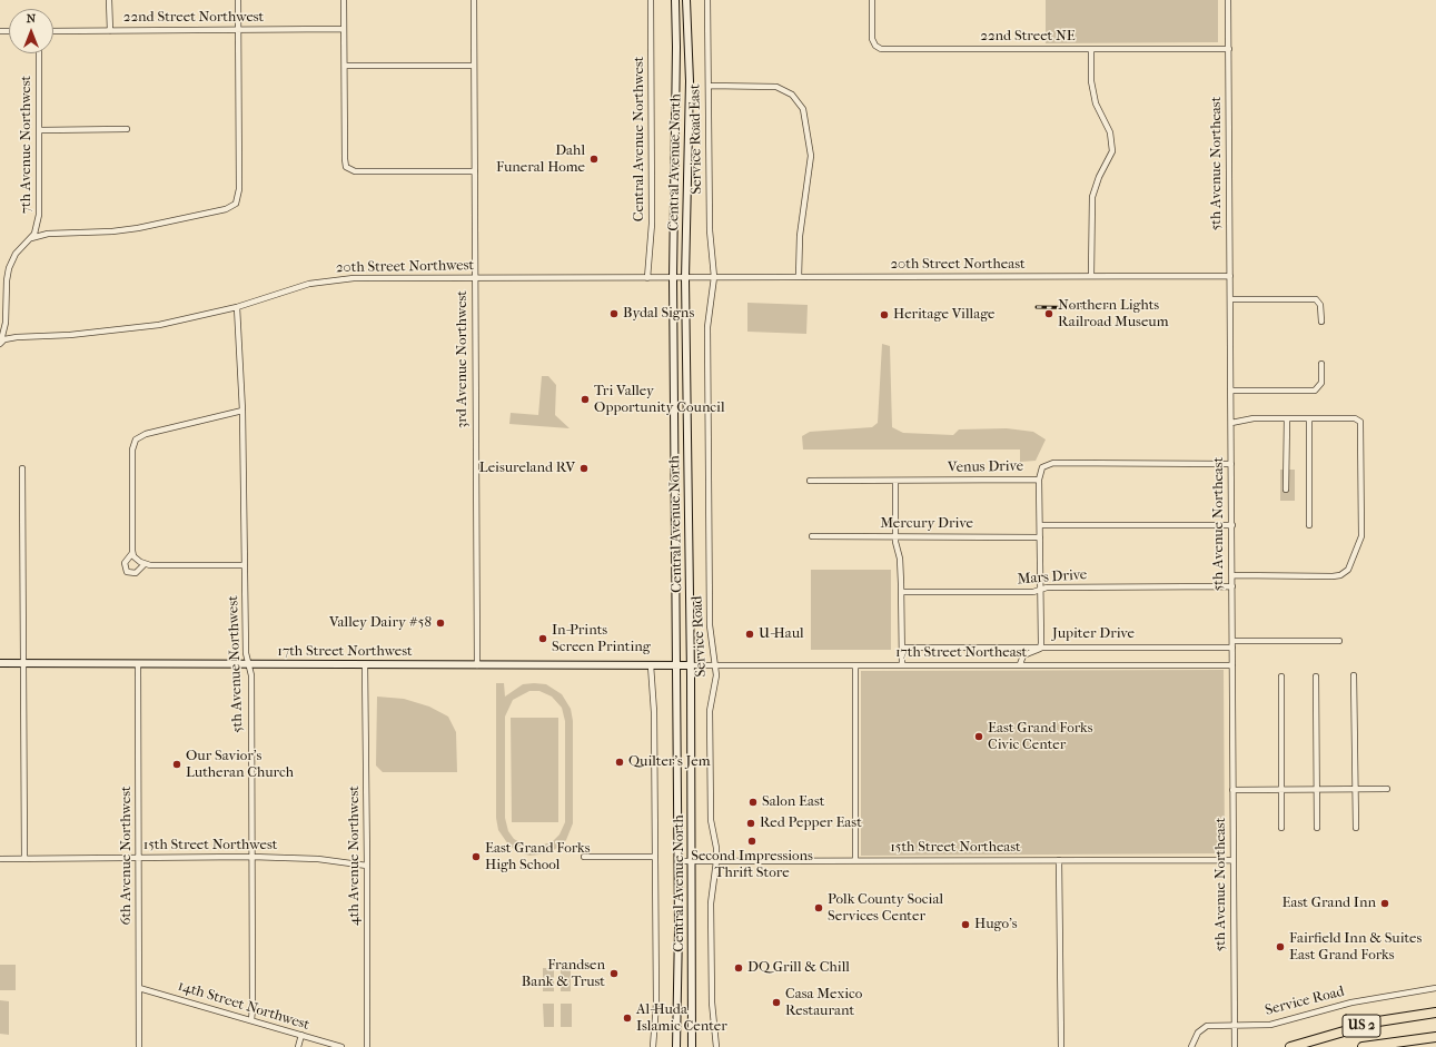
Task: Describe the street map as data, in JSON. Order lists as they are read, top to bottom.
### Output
{
  "streets": {
    "highway": ["US 2"],
    "main road": ["Central Avenue North", "17th Street Northwest"],
    "street": [
      "22nd Street Northwest",
      "22nd Street NE",
      "Central Avenue Northwest",
      "Service Road East",
      "7th Avenue Northwest",
      "5th Avenue Northeast",
      "20th Street Northeast",
      "20th Street Northwest",
      "3rd Avenue Northwest",
      "Venus Drive",
      "Mercury Drive",
      "Mars Drive",
      "Jupiter Drive",
      "Service Road",
      "17th Street Northeast",
      "5th Avenue Northwest",
      "15th Street Northwest",
      "15th Street Northeast",
      "6th Avenue Northwest",
      "4th Avenue Northwest",
      "14th Street Northwest"
    ]
  },
  "crossings": [
    ["22nd Street NE", "5th Avenue Northeast"],
    ["Central Avenue Northwest", "20th Street Northwest"],
    ["Service Road East", "20th Street Northeast"],
    ["Service Road East", "Service Road"],
    ["7th Avenue Northwest", "20th Street Northwest"],
    ["Central Avenue North", "20th Street Northeast"],
    ["Central Avenue North", "20th Street Northwest"],
    ["Central Avenue North", "17th Street Northwest"],
    ["Central Avenue North", "17th Street Northeast"],
    ["Central Avenue North", "15th Street Northeast"],
    ["5th Avenue Northeast", "20th Street Northeast"],
    ["5th Avenue Northeast", "Venus Drive"],
    ["5th Avenue Northeast", "Mars Drive"],
    ["5th Avenue Northeast", "Jupiter Drive"],
    ["5th Avenue Northeast", "Service Road"],
    ["5th Avenue Northeast", "17th Street Northeast"],
    ["5th Avenue Northeast", "15th Street Northeast"],
    ["20th Street Northeast", "20th Street Northwest"],
    ["20th Street Northeast", "Service Road"],
    ["20th Street Northwest", "3rd Avenue Northwest"],
    ["20th Street Northwest", "5th Avenue Northwest"],
    ["3rd Avenue Northwest", "17th Street Northwest"],
    ["Service Road", "17th Street Northeast"],
    ["Service Road", "15th Street Northeast"],
    ["17th Street Northwest", "17th Street Northeast"],
    ["17th Street Northwest", "5th Avenue Northwest"],
    ["17th Street Northwest", "6th Avenue Northwest"],
    ["17th Street Northwest", "4th Avenue Northwest"],
    ["5th Avenue Northwest", "15th Street Northwest"],
    ["5th Avenue Northwest", "14th Street Northwest"],
    ["15th Street Northwest", "6th Avenue Northwest"],
    ["15th Street Northwest", "4th Avenue Northwest"],
    ["6th Avenue Northwest", "14th Street Northwest"]
  ],
  "places": [
    "Dahl Funeral Home",
    "Bydal Signs",
    "Northern Lights Railroad Museum",
    "Heritage Village",
    "Tri Valley Opportunity Council",
    "Leisureland RV",
    "Valley Dairy #58",
    "U-Haul",
    "In-Prints Screen Printing",
    "East Grand Forks Civic Center",
    "Quilter's Jem",
    "Our Savior's Lutheran Church",
    "Salon East",
    "Red Pepper East",
    "Second Impressions Thrift Store",
    "East Grand Forks High School",
    "East Grand Inn",
    "Polk County Social Services Center",
    "Hugo's",
    "Fairfield Inn & Suites East Grand Forks",
    "DQ Grill & Chill",
    "Frandsen Bank & Trust",
    "Casa Mexico Restaurant",
    "Al-Huda Islamic Center"
  ],
  "north": "top"
}
